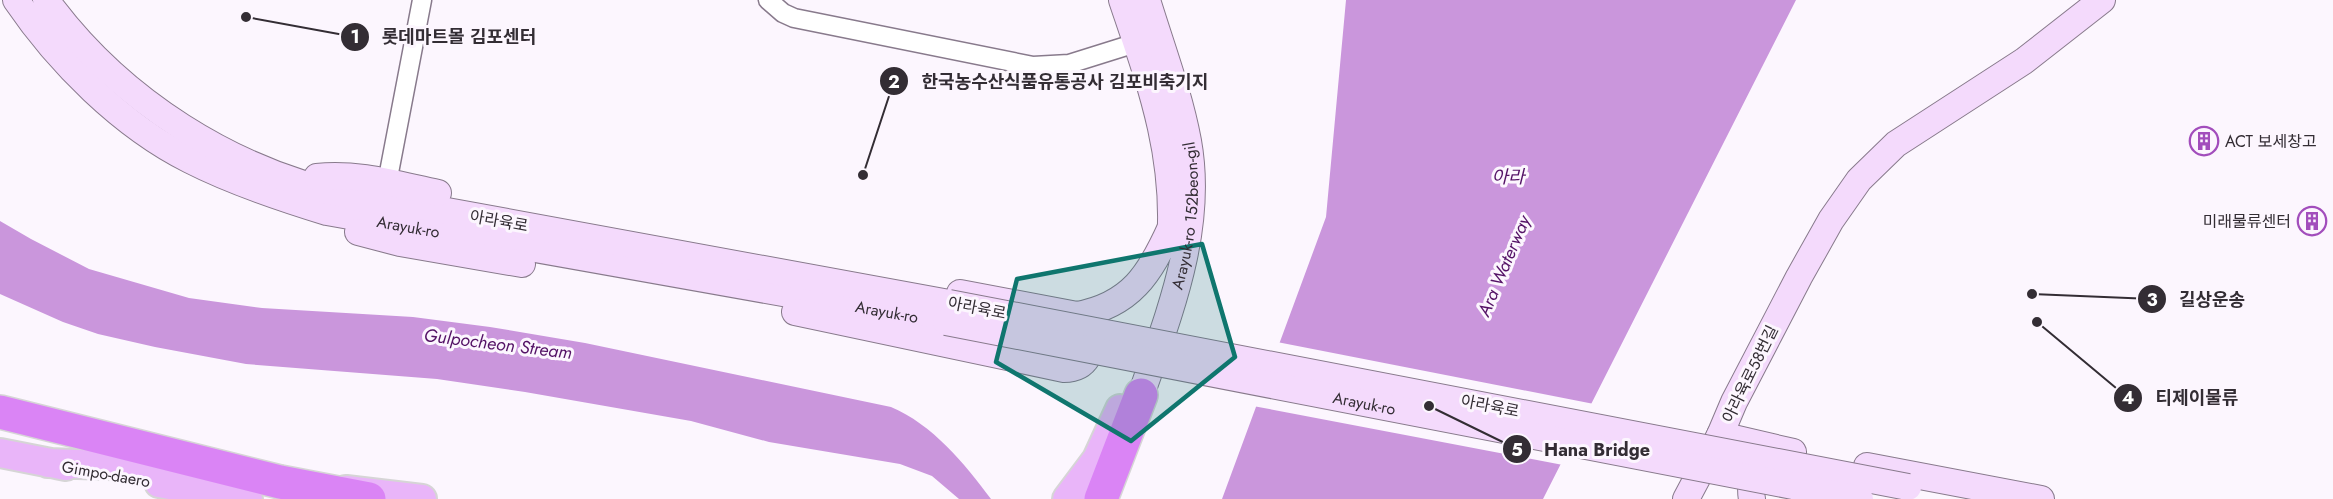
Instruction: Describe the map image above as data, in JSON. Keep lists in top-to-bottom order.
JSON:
{
  "streets": {
    "main road": ["Gimpo-daero"],
    "street": [
      "Arayuk-ro 152beon-gil",
      "아라육로",
      "Arayuk-ro",
      "아라육로58번길"
    ]
  },
  "crossings": [
    ["아라육로", "Arayuk-ro"]
  ],
  "water": ["아라", "Ara Waterway", "Gulpocheon Stream"],
  "places": {
    "other": [
      "롯데마트몰 김포센터",
      "한국농수산식품유통공사 김포비축기지",
      "길상운송",
      "티제이물류",
      "Hana Bridge"
    ],
    "building": ["ACT 보세창고", "미래물류센터"]
  }
}
